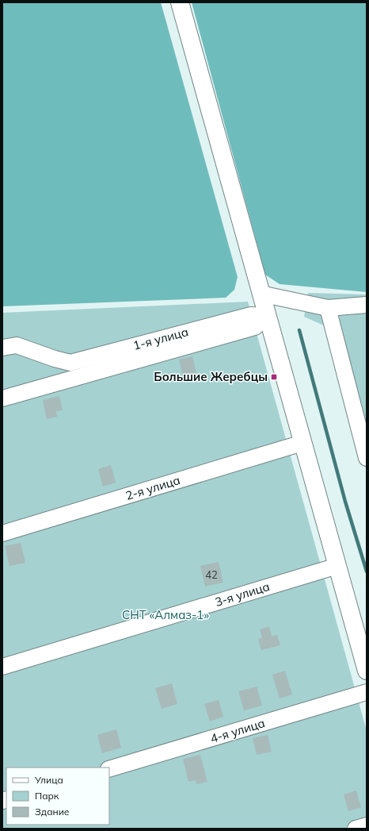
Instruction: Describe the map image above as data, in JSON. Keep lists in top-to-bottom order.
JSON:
{
  "streets": {
    "street": [
      "1-я улица",
      "2-я улица",
      "3-я улица",
      "4-я улица"
    ]
  },
  "parks": ["СНТ «Алмаз-1»"],
  "places": {
    "transit": ["Большие Жеребцы"]
  },
  "house_numbers": ["42"],
  "legend": ["Улица", "Парк", "Здание"]
}
